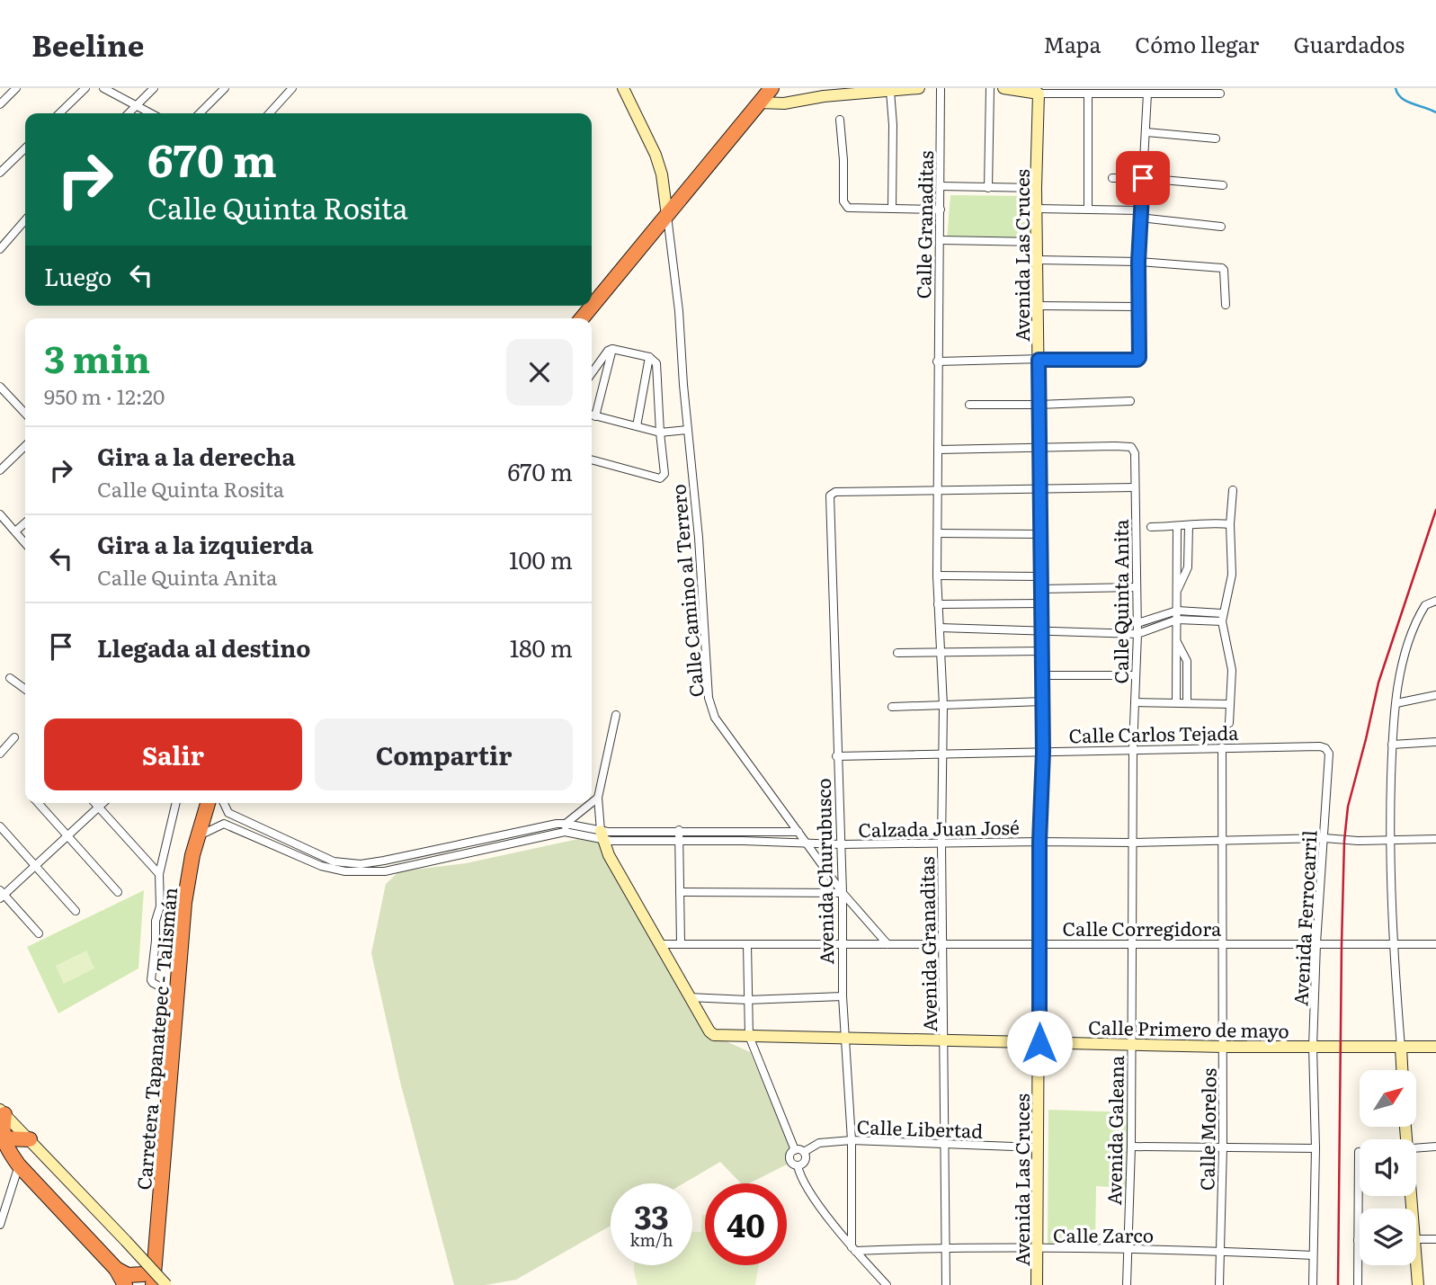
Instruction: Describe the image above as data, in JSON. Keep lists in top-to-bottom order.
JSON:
{
  "streets": {
    "highway": ["Carretera Tapanatepec - Talismán"],
    "street": [
      "Calle Granaditas",
      "Avenida Las Cruces",
      "Calle Camino al Terrero",
      "Calle Quinta Anita",
      "Calle Carlos Tejada",
      "Calzada Juan José",
      "Avenida Churubusco",
      "Avenida Ferrocarril",
      "Calle Corregidora",
      "Avenida Granaditas",
      "Calle Primero de mayo",
      "Calle Libertad",
      "Calle Morelos",
      "Avenida Galeana",
      "Calle Zarco"
    ]
  },
  "crossings": [
    ["Calle Granaditas", "Avenida Granaditas"],
    ["Avenida Las Cruces", "Calle Quinta Anita"],
    ["Avenida Las Cruces", "Calle Carlos Tejada"],
    ["Avenida Las Cruces", "Calzada Juan José"],
    ["Avenida Las Cruces", "Calle Corregidora"],
    ["Avenida Las Cruces", "Calle Primero de mayo"],
    ["Avenida Las Cruces", "Calle Libertad"],
    ["Avenida Las Cruces", "Calle Zarco"],
    ["Calle Camino al Terrero", "Calzada Juan José"],
    ["Calle Camino al Terrero", "Avenida Churubusco"],
    ["Calle Camino al Terrero", "Calle Corregidora"],
    ["Calle Quinta Anita", "Calle Carlos Tejada"],
    ["Calle Quinta Anita", "Avenida Galeana"],
    ["Calle Carlos Tejada", "Avenida Churubusco"],
    ["Calle Carlos Tejada", "Avenida Ferrocarril"],
    ["Calle Carlos Tejada", "Avenida Granaditas"],
    ["Calle Carlos Tejada", "Calle Morelos"],
    ["Calle Carlos Tejada", "Avenida Galeana"],
    ["Calzada Juan José", "Avenida Churubusco"],
    ["Calzada Juan José", "Avenida Ferrocarril"],
    ["Calzada Juan José", "Avenida Granaditas"],
    ["Calzada Juan José", "Calle Morelos"],
    ["Calzada Juan José", "Avenida Galeana"],
    ["Avenida Churubusco", "Calle Corregidora"],
    ["Avenida Churubusco", "Avenida Granaditas"],
    ["Avenida Churubusco", "Calle Primero de mayo"],
    ["Avenida Churubusco", "Calle Libertad"],
    ["Avenida Churubusco", "Calle Zarco"],
    ["Avenida Ferrocarril", "Calle Corregidora"],
    ["Avenida Ferrocarril", "Calle Primero de mayo"],
    ["Avenida Ferrocarril", "Calle Zarco"],
    ["Calle Corregidora", "Avenida Granaditas"],
    ["Calle Corregidora", "Calle Morelos"],
    ["Calle Corregidora", "Avenida Galeana"],
    ["Avenida Granaditas", "Calle Primero de mayo"],
    ["Avenida Granaditas", "Calle Libertad"],
    ["Avenida Granaditas", "Calle Zarco"],
    ["Calle Primero de mayo", "Calle Morelos"],
    ["Calle Primero de mayo", "Avenida Galeana"],
    ["Calle Morelos", "Calle Zarco"],
    ["Avenida Galeana", "Calle Zarco"]
  ],
  "north": "top right",
  "page": {
    "header": "Beeline",
    "nav": ["Mapa", "Cómo llegar", "Guardados"],
    "turn": ["670 m", "Calle Quinta Rosita"],
    "then": "Luego",
    "heading": ["3 min", "950 m · 12:20"],
    "list": [
      {
        "name": "Gira a la derecha",
        "note": "Calle Quinta Rosita",
        "value": "670 m"
      },
      {
        "name": "Gira a la izquierda",
        "note": "Calle Quinta Anita",
        "value": "100 m"
      },
      {
        "name": "Llegada al destino",
        "value": "180 m"
      }
    ],
    "buttons": ["Salir", "Compartir"],
    "speed": "33 km/h",
    "limit": "40"
  }
}
